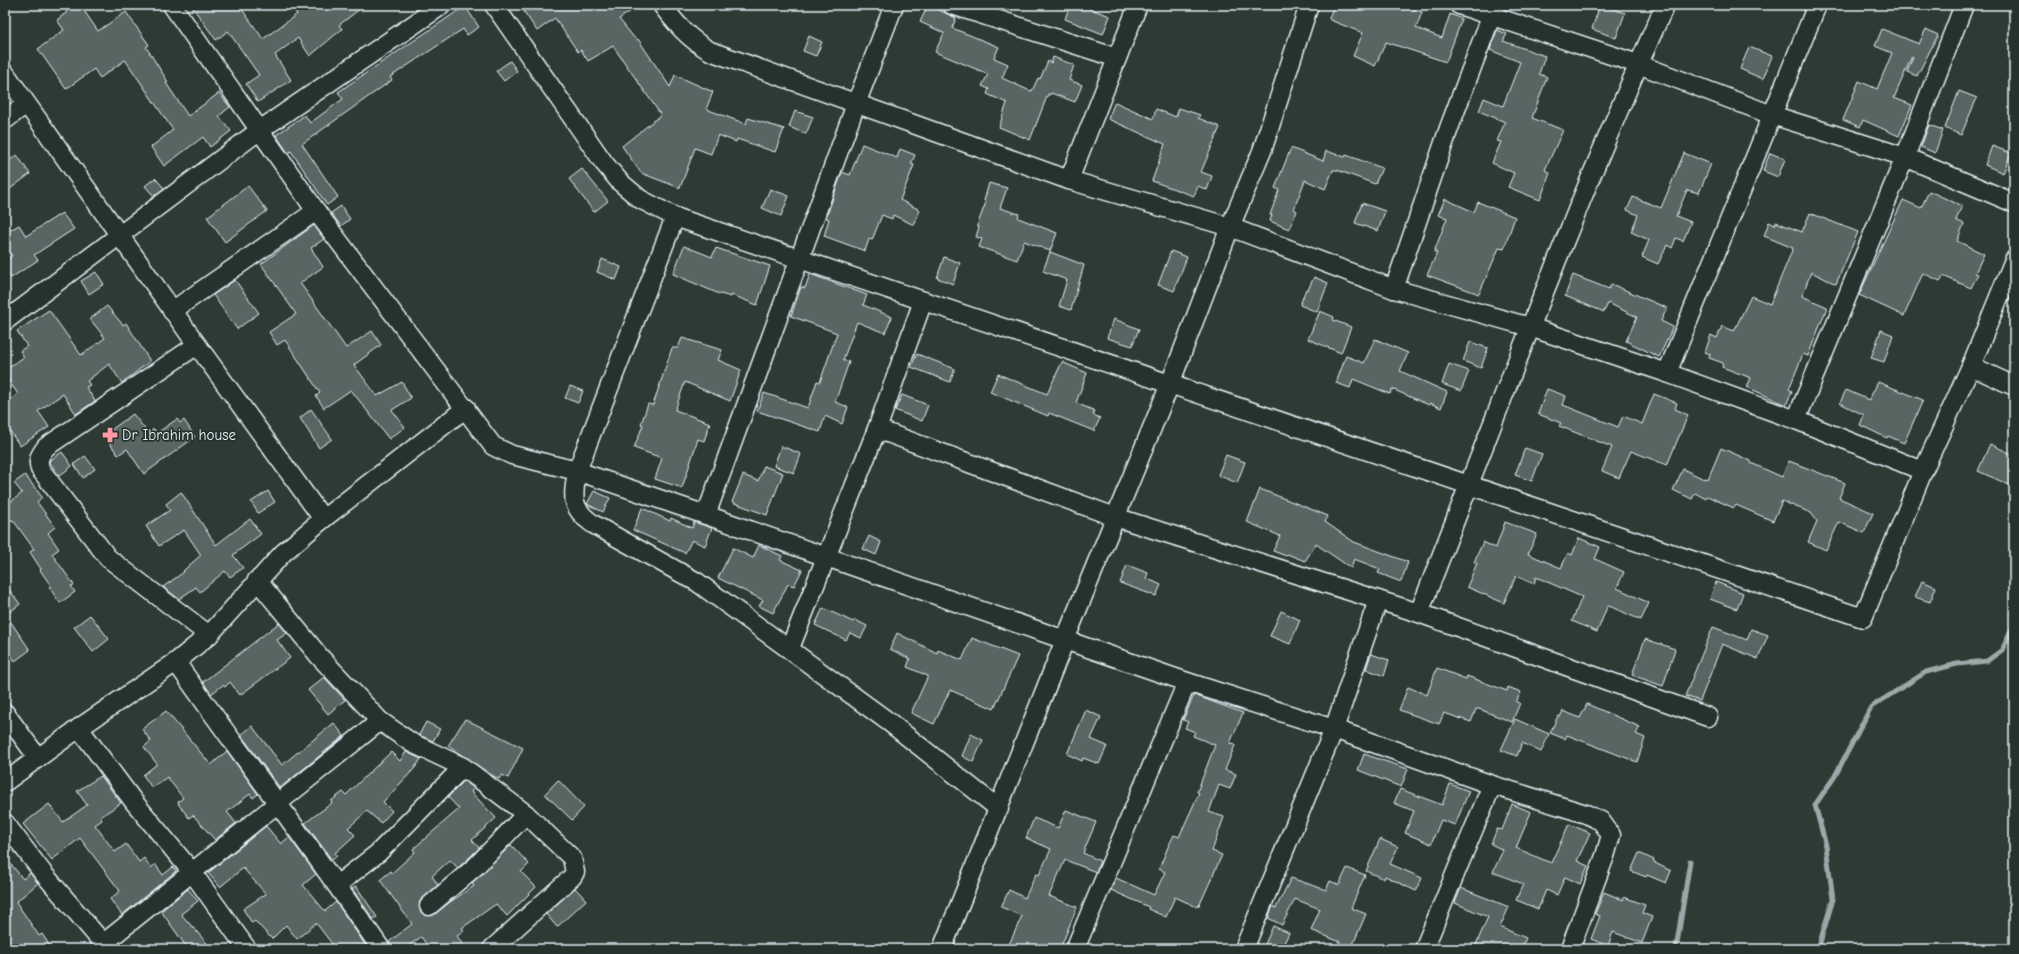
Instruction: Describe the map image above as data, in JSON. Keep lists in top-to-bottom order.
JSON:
{
  "places": {
    "pharmacy": ["Dr Ibrahim house"]
  }
}
